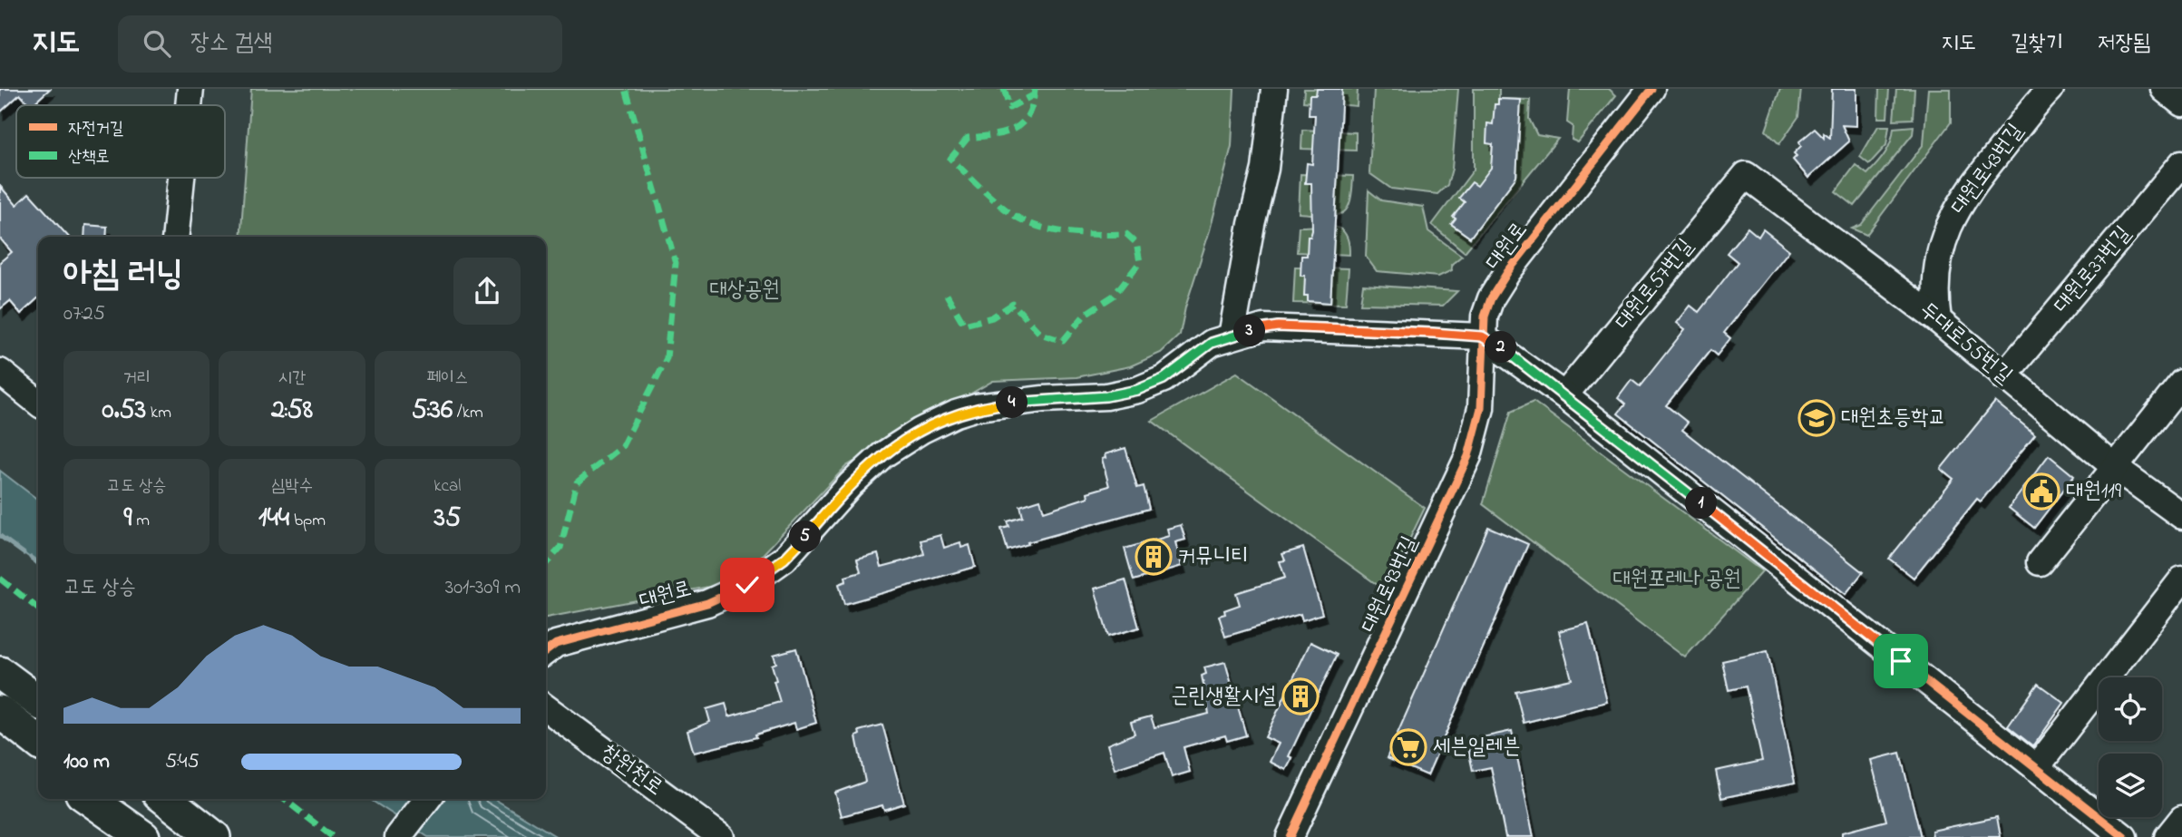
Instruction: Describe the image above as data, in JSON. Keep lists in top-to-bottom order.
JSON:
{
  "streets": {
    "street": [
      "대원로43번길",
      "대원로",
      "대원로37번길",
      "대원로57번길",
      "두대로55번길",
      "대원로93번길",
      "창원천로"
    ]
  },
  "crossings": [
    ["대원로43번길", "두대로55번길"],
    ["대원로", "대원로93번길"],
    ["대원로37번길", "두대로55번길"],
    ["대원로57번길", "두대로55번길"]
  ],
  "parks": ["대상공원", "대원포레나 공원"],
  "places": {
    "school or university": ["대원초등학교"],
    "public building": ["대원119"],
    "building": ["커뮤니티", "근린생활시설"],
    "supermarket": ["세븐일레븐"]
  },
  "legend": ["자전거길", "산책로"],
  "page": {
    "header": "지도",
    "search": "장소 검색",
    "nav": ["지도", "길찾기", "저장됨"],
    "heading": ["아침 러닝", "07:25"],
    "pins": [
      "3",
      "2",
      "4",
      "1",
      "5"
    ],
    "stats": [
      ["거리", "0.53 km"],
      ["시간", "2:58"],
      ["페이스", "5:36 /km"],
      ["고도 상승", "9 m"],
      ["심박수", "144 bpm"],
      ["kcal", "35"]
    ],
    "chart": ["고도 상승", "301–309 m"],
    "list": [
      {
        "name": "100 m",
        "note": "5:45"
      }
    ]
  }
}
